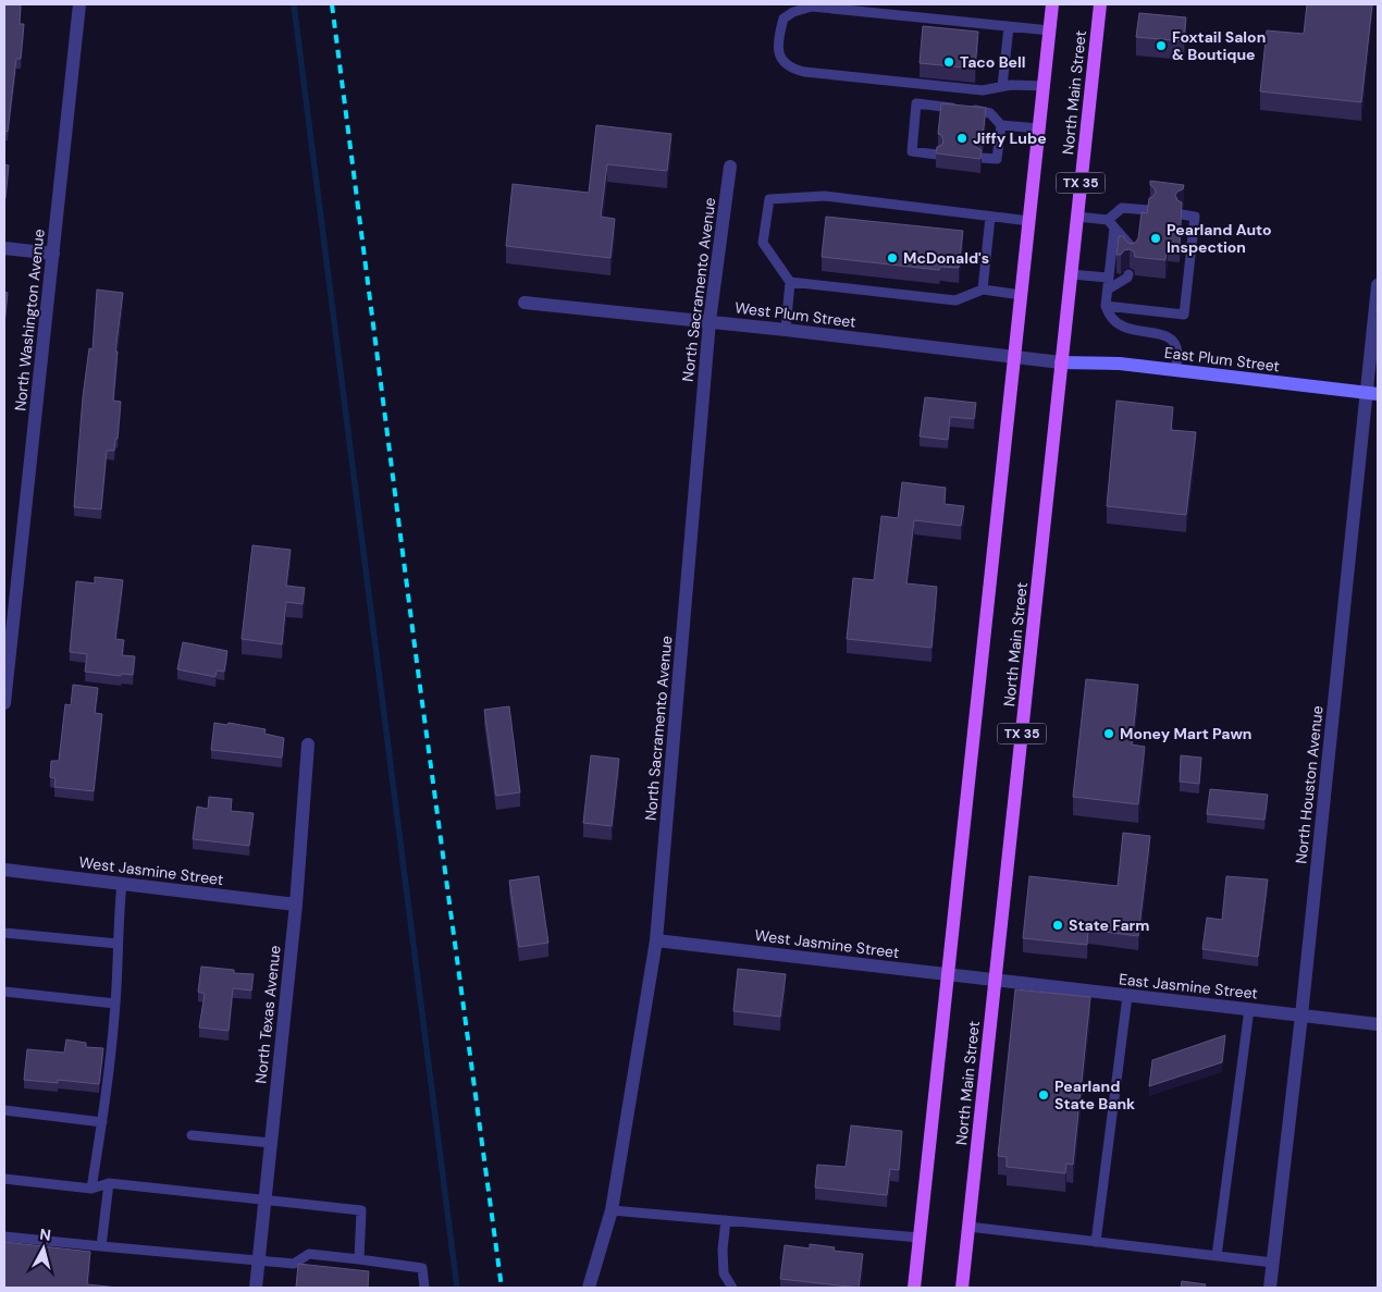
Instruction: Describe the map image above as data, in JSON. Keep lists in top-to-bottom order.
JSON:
{
  "streets": {
    "main road": ["North Main Street", "TX 35"],
    "street": [
      "North Sacramento Avenue",
      "West Plum Street",
      "North Washington Avenue",
      "East Plum Street",
      "North Houston Avenue",
      "West Jasmine Street",
      "East Jasmine Street",
      "North Texas Avenue"
    ]
  },
  "crossings": [
    ["North Main Street", "West Plum Street"],
    ["North Main Street", "East Plum Street"],
    ["North Main Street", "West Jasmine Street"],
    ["North Main Street", "East Jasmine Street"],
    ["North Sacramento Avenue", "West Plum Street"],
    ["North Sacramento Avenue", "West Jasmine Street"],
    ["West Plum Street", "East Plum Street"],
    ["East Plum Street", "North Houston Avenue"],
    ["North Houston Avenue", "East Jasmine Street"],
    ["West Jasmine Street", "East Jasmine Street"],
    ["West Jasmine Street", "North Texas Avenue"]
  ],
  "places": [
    "Foxtail Salon & Boutique",
    "Taco Bell",
    "Jiffy Lube",
    "Pearland Auto Inspection",
    "McDonald's",
    "Money Mart Pawn",
    "State Farm",
    "Pearland State Bank"
  ],
  "north": "top"
}
